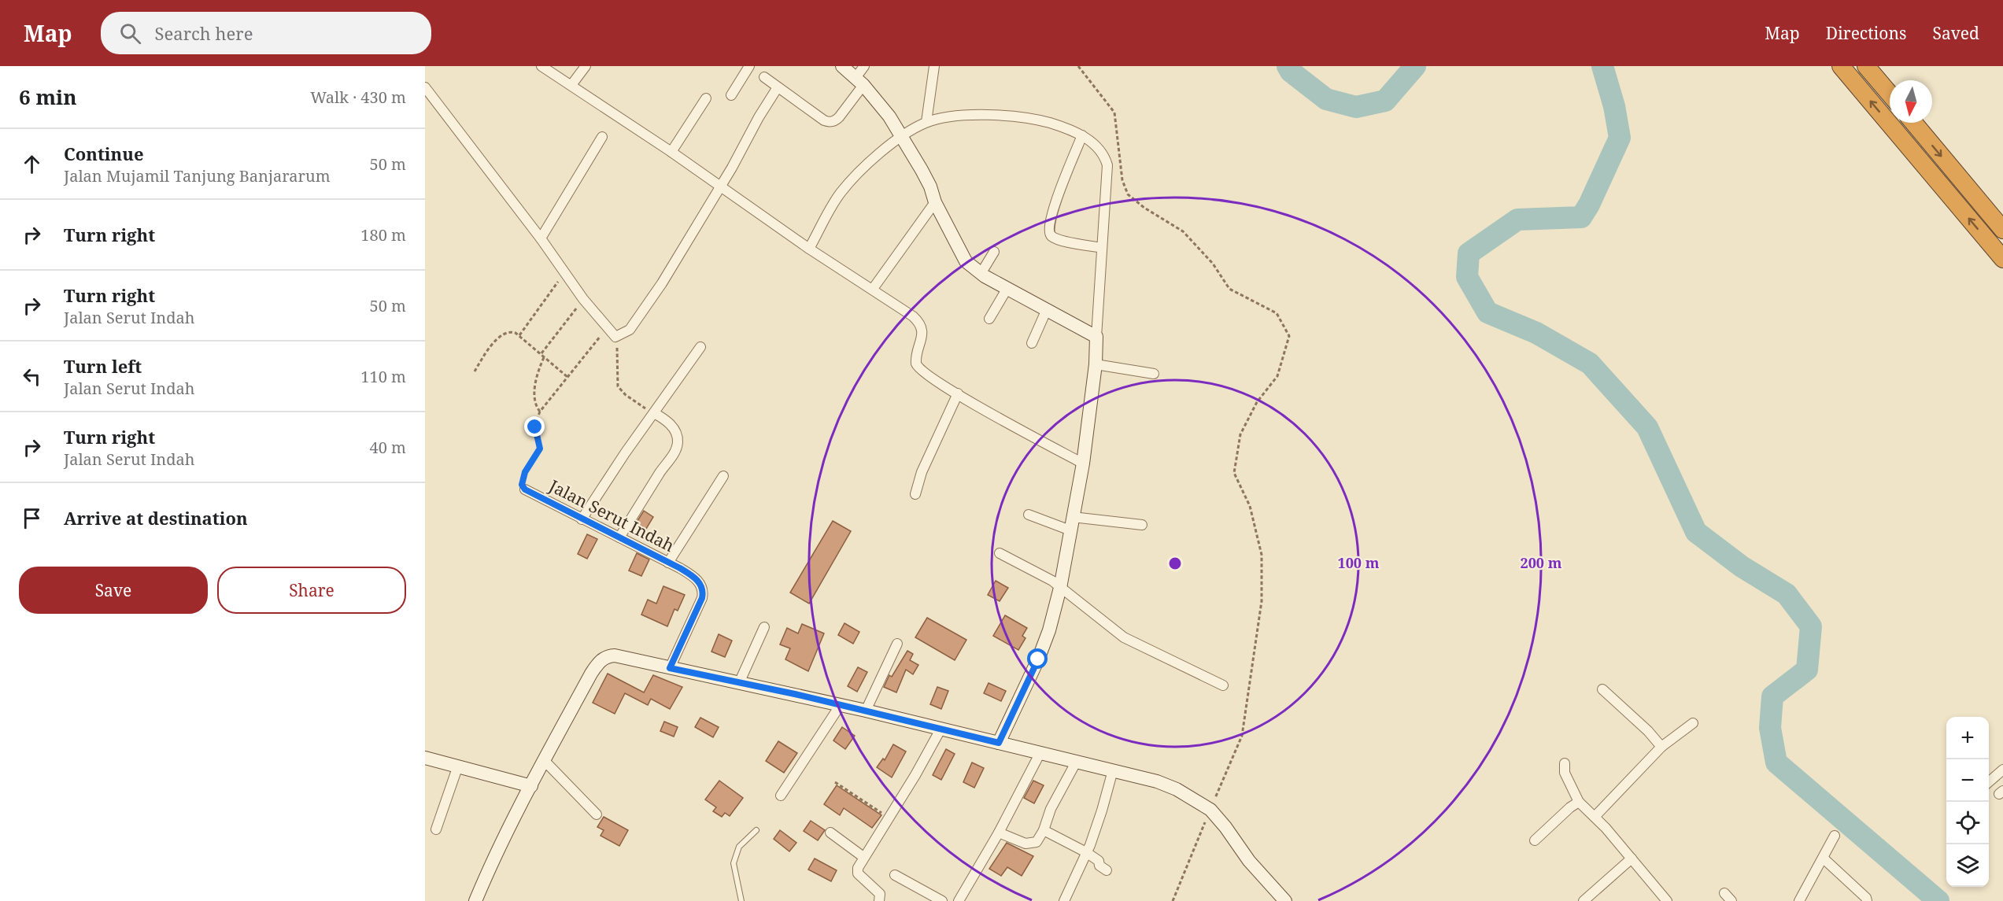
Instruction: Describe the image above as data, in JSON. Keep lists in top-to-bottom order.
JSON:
{
  "streets": {
    "street": ["Jalan Serut Indah"]
  },
  "north": "bottom",
  "page": {
    "header": "Map",
    "search": "Search here",
    "nav": ["Map", "Directions", "Saved"],
    "heading": ["6 min", "Walk · 430 m"],
    "list": [
      ["Continue", "Jalan Mujamil Tanjung Banjararum", "50 m"],
      ["Turn right", "180 m"],
      ["Turn right", "Jalan Serut Indah", "50 m"],
      ["Turn left", "Jalan Serut Indah", "110 m"],
      ["Turn right", "Jalan Serut Indah", "40 m"],
      "Arrive at destination"
    ],
    "buttons": ["Save", "Share"],
    "map_buttons": ["+", "−"]
  },
  "rings": ["100 m", "200 m"]
}
